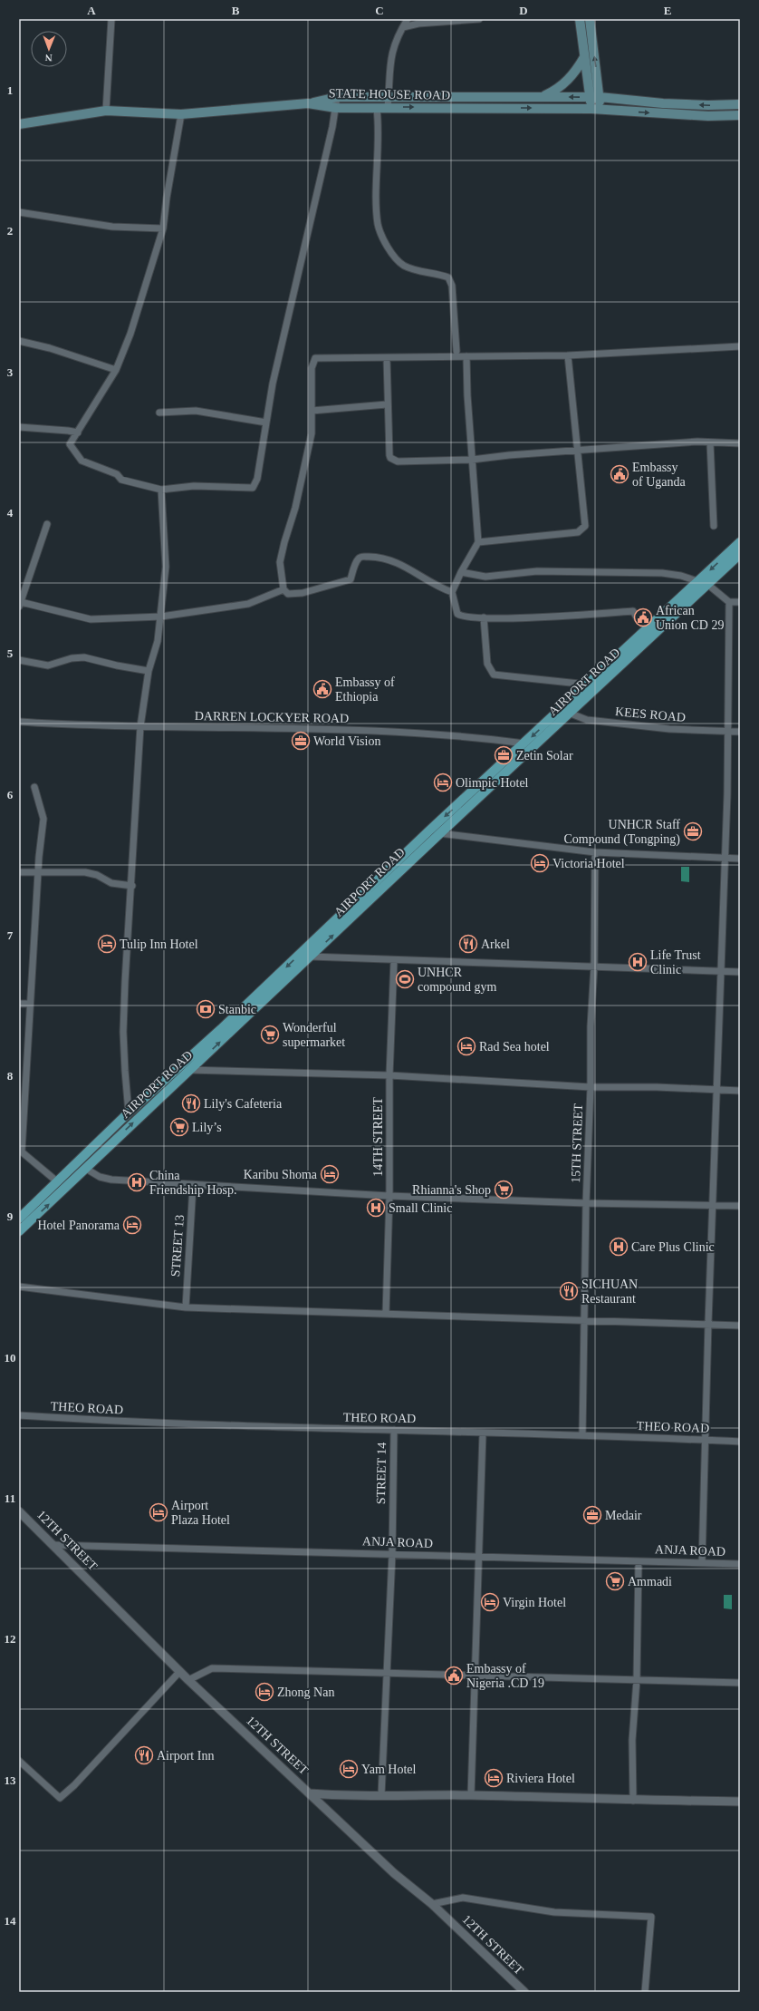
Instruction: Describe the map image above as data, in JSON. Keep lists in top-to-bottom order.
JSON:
{
  "streets": {
    "main road": ["STATE HOUSE ROAD", "AIRPORT ROAD"],
    "street": [
      "KEES ROAD",
      "DARREN LOCKYER ROAD",
      "14TH STREET",
      "15TH STREET",
      "STREET 13",
      "THEO ROAD",
      "STREET 14",
      "12TH STREET",
      "ANJA ROAD"
    ]
  },
  "crossings": [
    ["AIRPORT ROAD", "KEES ROAD"],
    ["AIRPORT ROAD", "DARREN LOCKYER ROAD"],
    ["15TH STREET", "THEO ROAD"],
    ["THEO ROAD", "STREET 14"],
    ["STREET 14", "ANJA ROAD"],
    ["12TH STREET", "ANJA ROAD"]
  ],
  "places": {
    "public building": [
      "Embassy of Uganda",
      "African Union CD 29",
      "Embassy of Ethiopia",
      "Embassy of Nigeria .CD 19"
    ],
    "office": [
      "World Vision",
      "Zetin Solar",
      "UNHCR Staff Compound (Tongping)",
      "Medair"
    ],
    "hotel": [
      "Olimpic Hotel",
      "Victoria Hotel",
      "Tulip Inn Hotel",
      "Rad Sea hotel",
      "Karibu Shoma",
      "Hotel Panorama",
      "Airport Plaza Hotel",
      "Virgin Hotel",
      "Zhong Nan",
      "Yam Hotel",
      "Riviera Hotel"
    ],
    "restaurant": [
      "Arkel",
      "Lily's Cafeteria",
      "SICHUAN Restaurant",
      "Airport Inn"
    ],
    "hospital": [
      "Life Trust Clinic",
      "China Friendship Hosp.",
      "Small Clinic",
      "Care Plus Clinic"
    ],
    "sports": ["UNHCR compound gym"],
    "bank": ["Stanbic"],
    "supermarket": [
      "Wonderful supermarket",
      "Lily’s",
      "Rhianna's Shop",
      "Ammadi"
    ]
  },
  "north": "bottom",
  "grid": {
    "columns": [
      "A",
      "B",
      "C",
      "D",
      "E"
    ],
    "rows": [
      "1",
      "2",
      "3",
      "4",
      "5",
      "6",
      "7",
      "8",
      "9",
      "10",
      "11",
      "12",
      "13",
      "14"
    ]
  }
}
